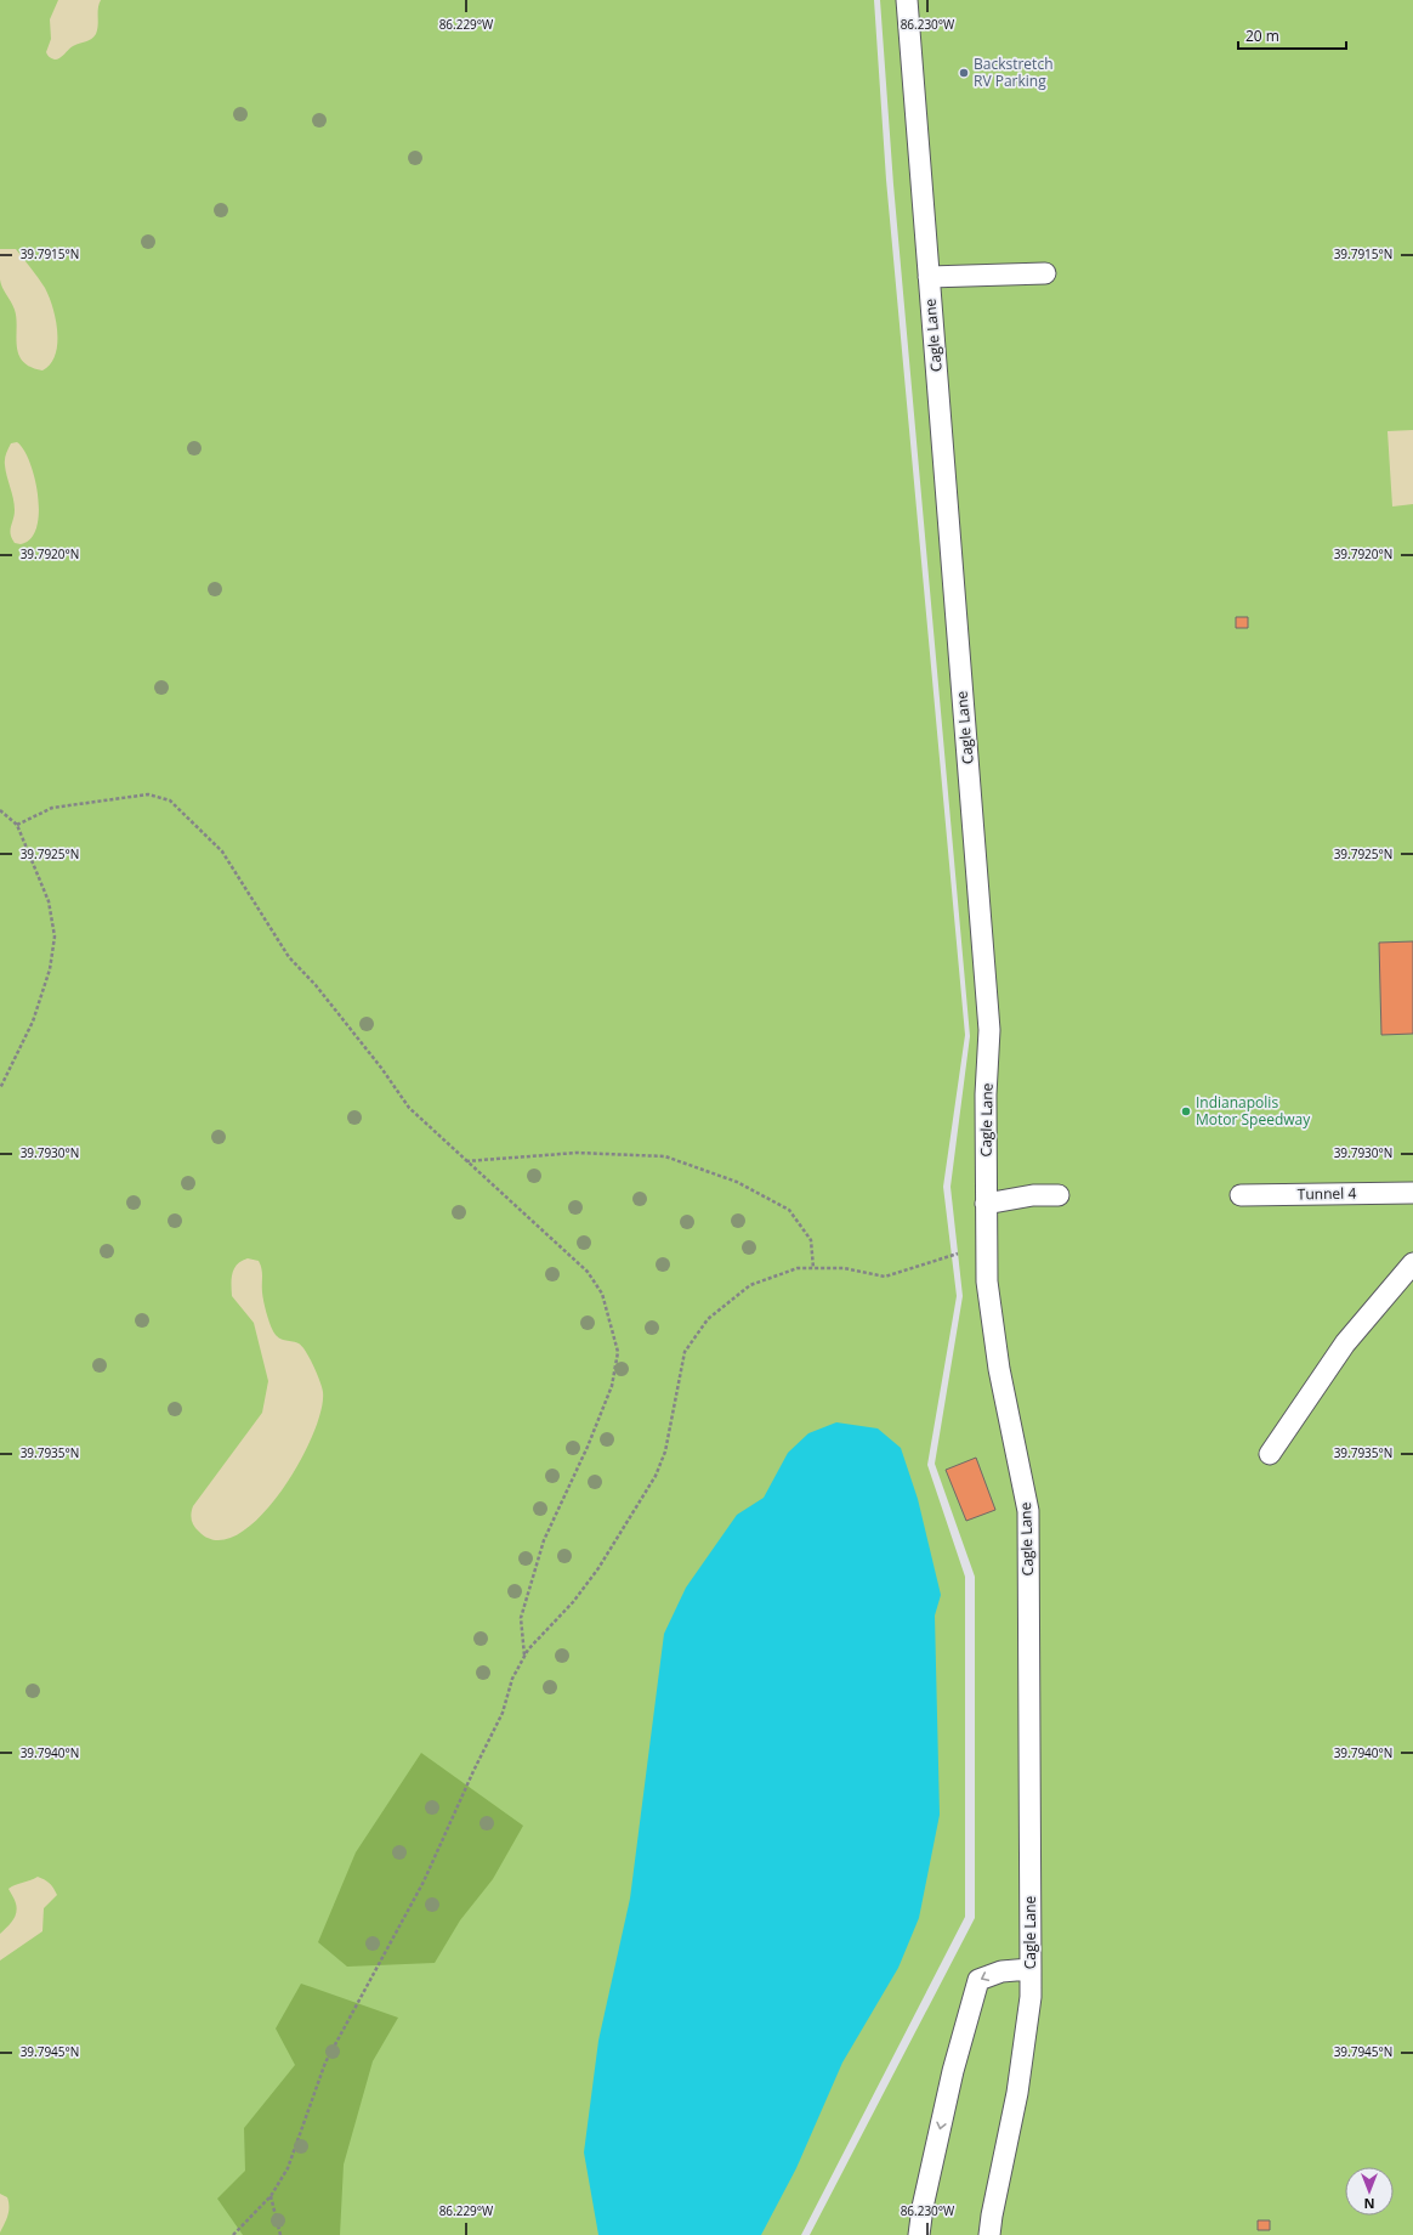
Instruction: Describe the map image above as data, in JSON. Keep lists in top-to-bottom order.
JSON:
{
  "streets": {
    "lane": ["Cagle Lane", "Tunnel 4"]
  },
  "places": ["Backstretch RV Parking", "Indianapolis Motor Speedway"],
  "scale_bar": "20 m",
  "north": "bottom",
  "coordinates": [
    "86.229°W",
    "86.230°W",
    "39.7915°N",
    "39.7920°N",
    "39.7925°N",
    "39.7930°N",
    "39.7935°N",
    "39.7940°N",
    "39.7945°N"
  ]
}
